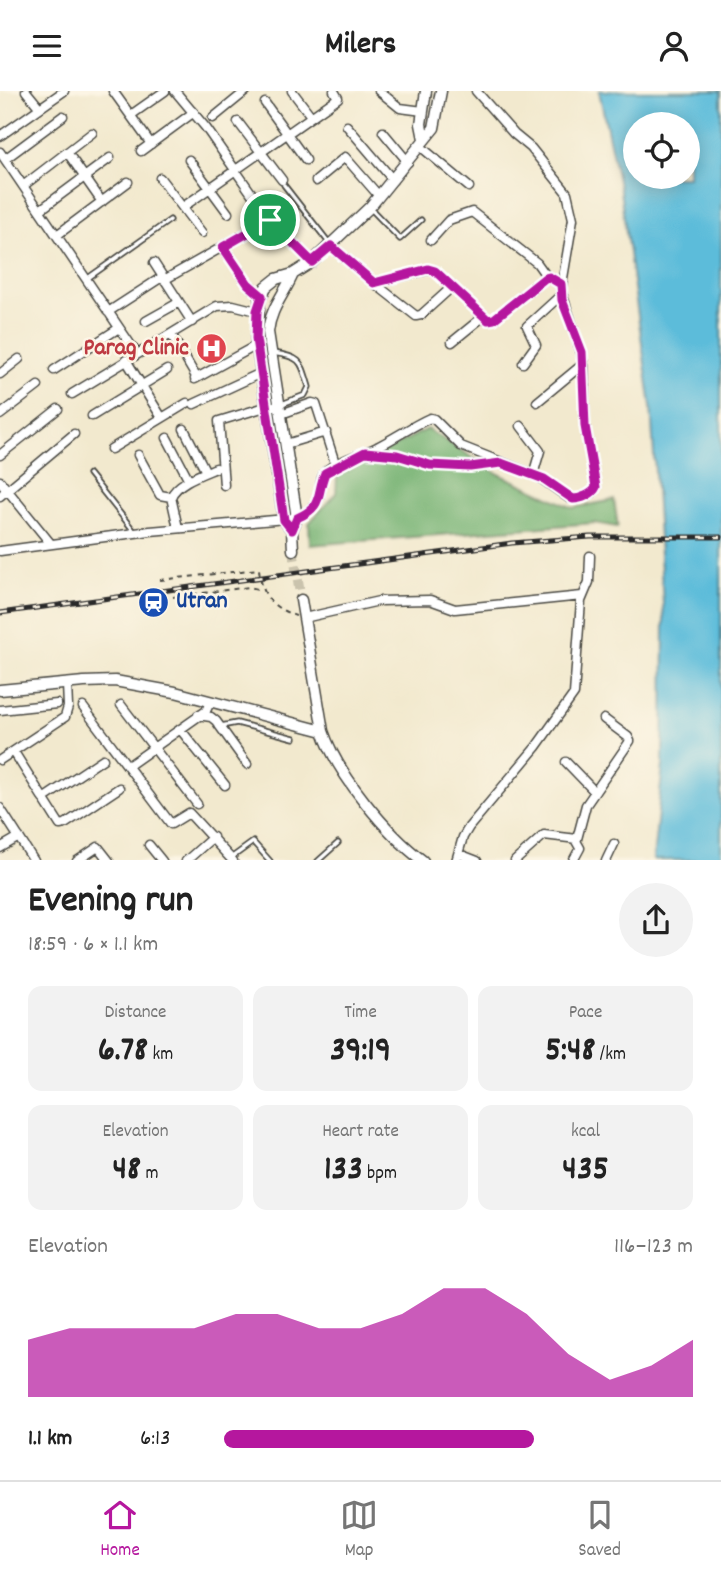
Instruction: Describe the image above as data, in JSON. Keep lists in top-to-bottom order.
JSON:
{
  "places": {
    "hospital": ["Parag Clinic"],
    "station": ["Utran"]
  },
  "page": {
    "header": "Milers",
    "heading": ["Evening run", "18:59 · 6 × 1.1 km"],
    "stats": [
      ["Distance", "6.78 km"],
      ["Time", "39:19"],
      ["Pace", "5:48 /km"],
      ["Elevation", "48 m"],
      ["Heart rate", "133 bpm"],
      ["kcal", "435"]
    ],
    "chart": ["Elevation", "116–123 m"],
    "list": [
      {
        "name": "1.1 km",
        "note": "6:13"
      }
    ],
    "tabs": ["Home", "Map", "Saved"]
  }
}
